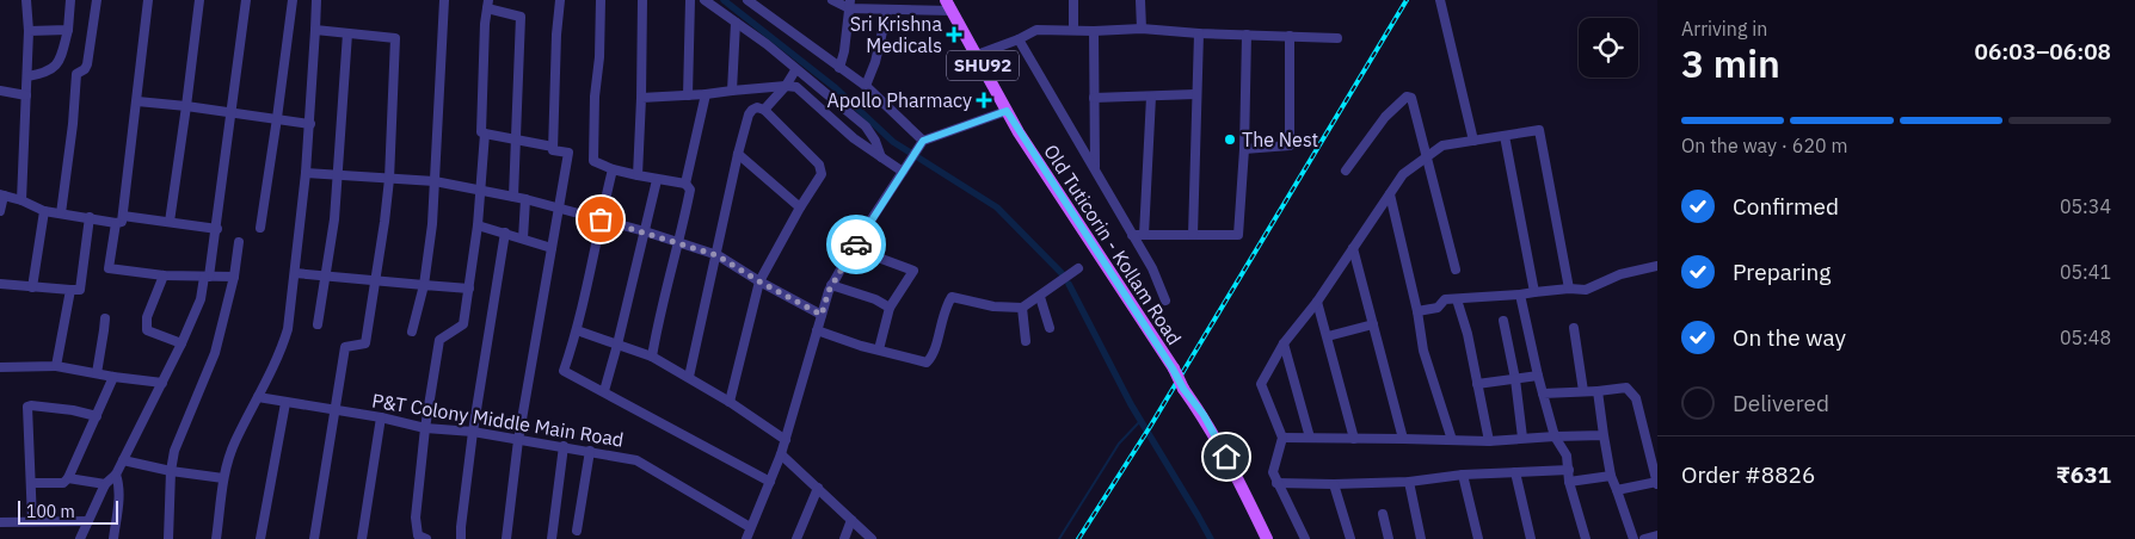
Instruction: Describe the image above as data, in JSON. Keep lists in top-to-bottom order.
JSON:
{
  "streets": {
    "main road": ["SHU92", "Old Tuticorin - Kollam Road"],
    "street": ["P&T Colony Middle Main Road"]
  },
  "places": {
    "health": ["Sri Krishna Medicals", "Apollo Pharmacy"],
    "other": ["The Nest"]
  },
  "scale_bar": "100 m",
  "page": {
    "heading": ["3 min", "Arriving in", "06:03–06:08"],
    "panel": ["Order #8826", "₹631"],
    "bar": "On the way · 620 m",
    "list": [
      ["Confirmed", "05:34"],
      ["Preparing", "05:41"],
      ["On the way", "05:48"],
      "Delivered"
    ],
    "scale": "100 m"
  }
}
